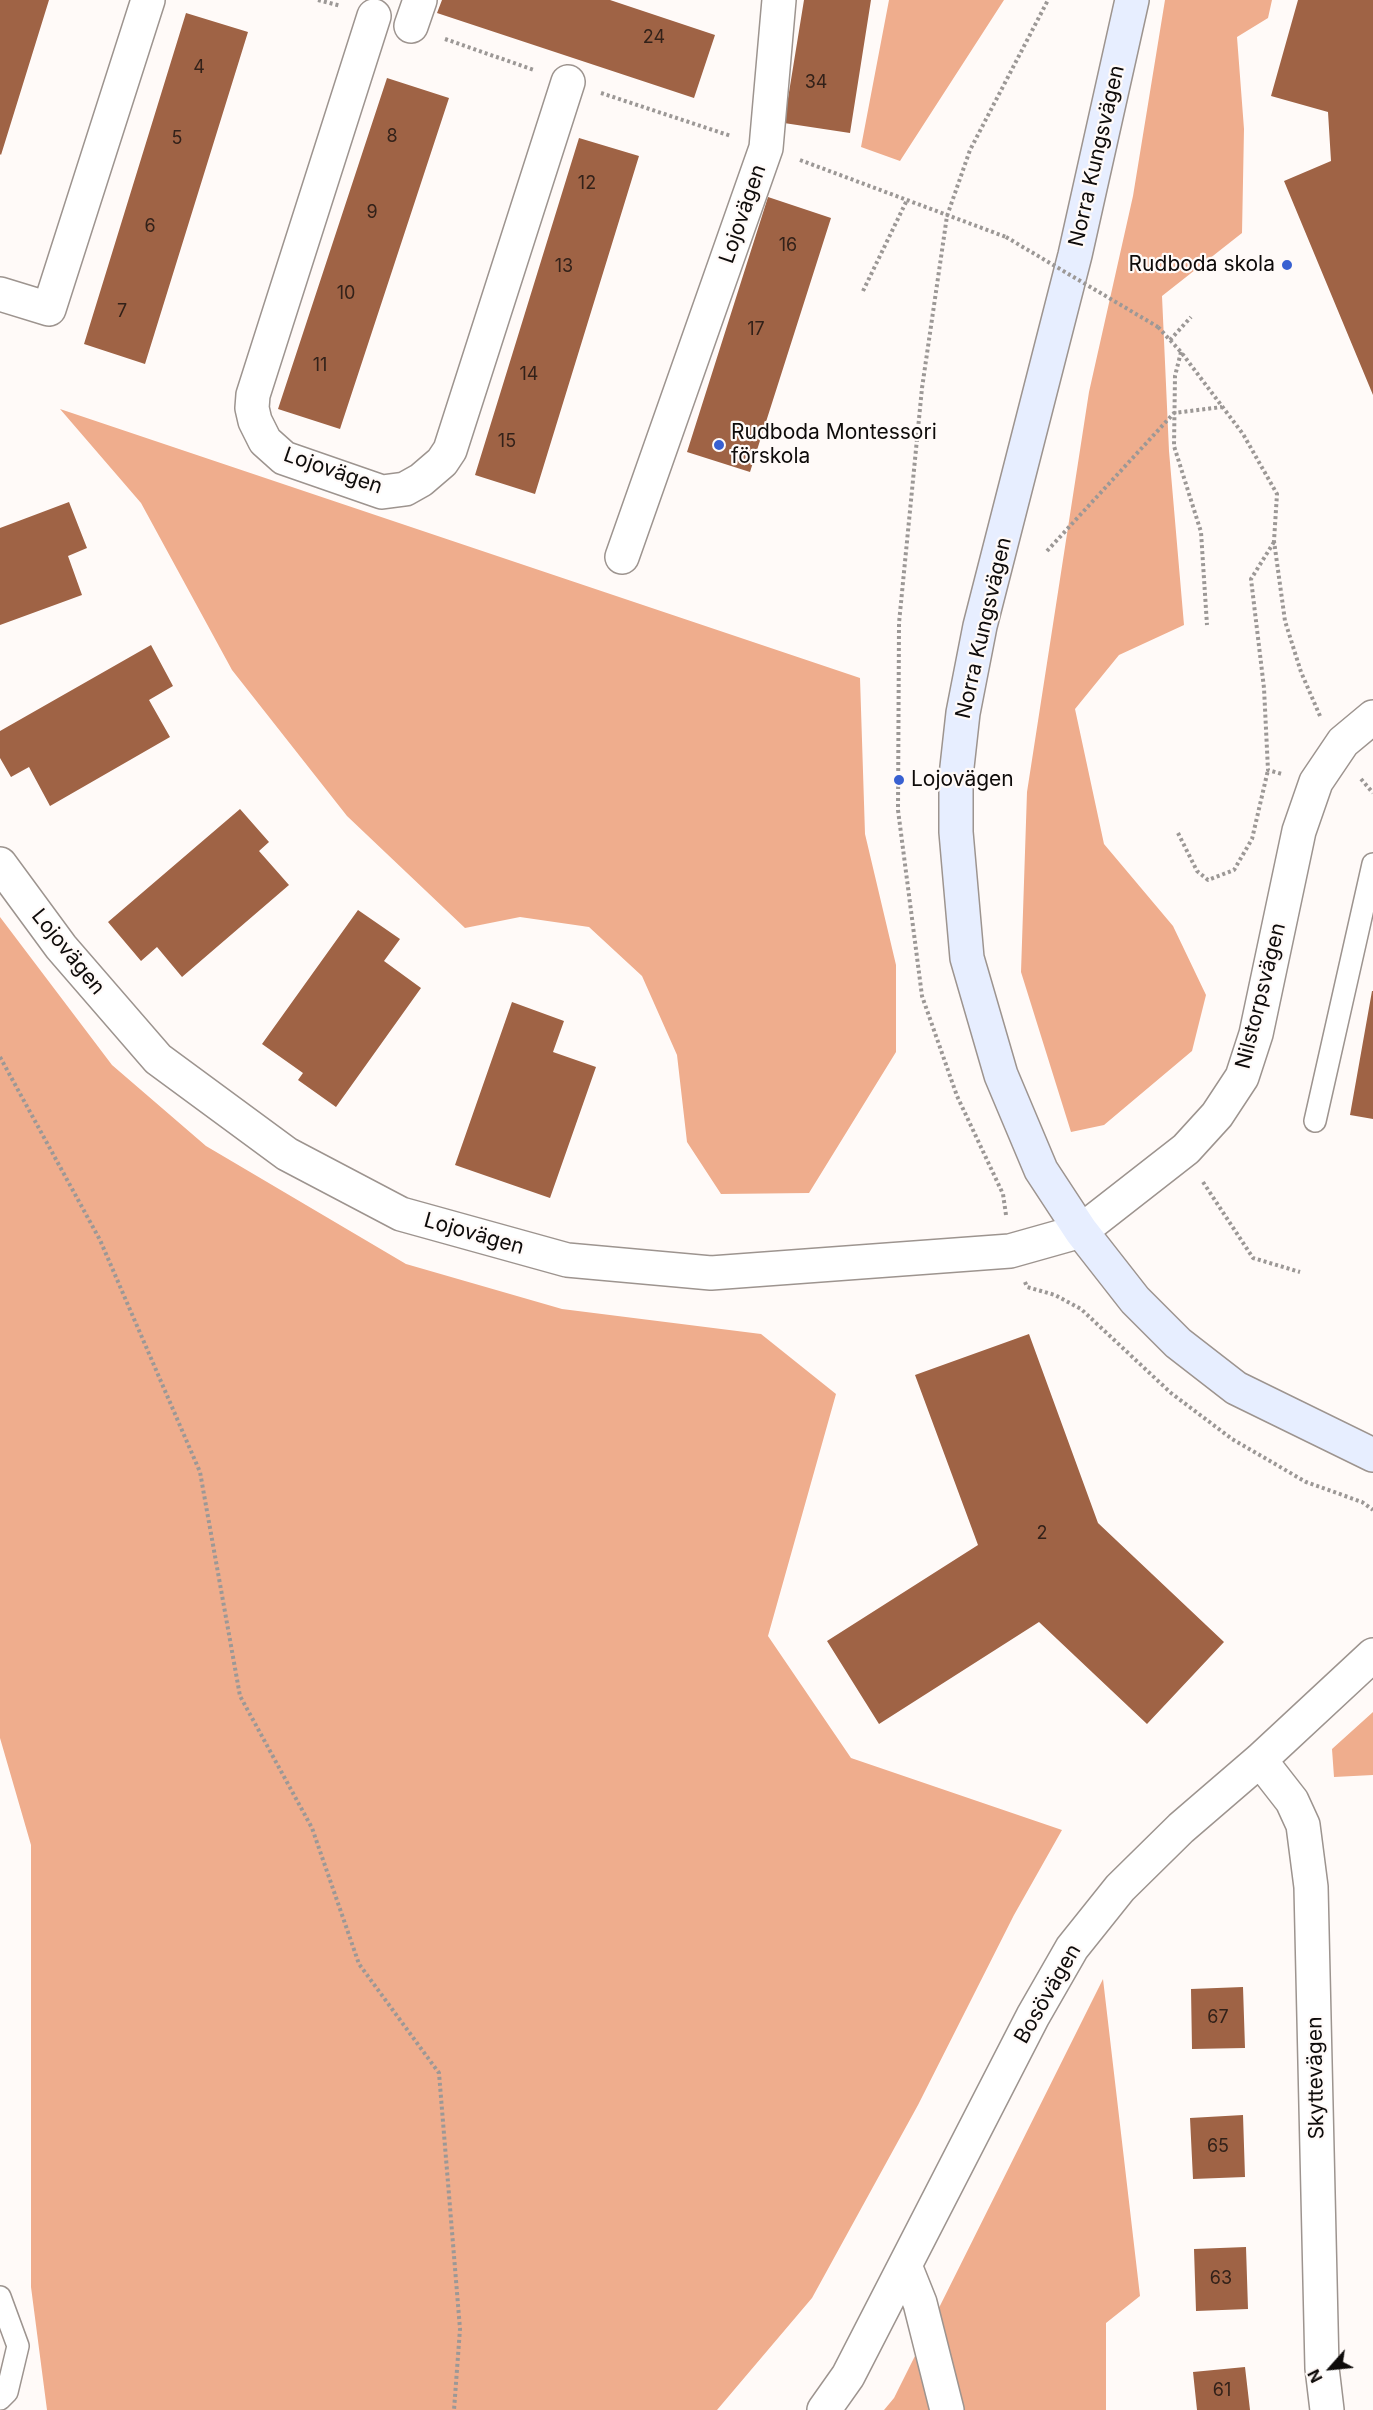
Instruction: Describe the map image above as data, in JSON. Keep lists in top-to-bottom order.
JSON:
{
  "streets": {
    "main road": ["Norra Kungsvägen"],
    "street": [
      "Lojovägen",
      "Nilstorpsvägen",
      "Bosövägen",
      "Skyttevägen"
    ]
  },
  "crossings": [
    ["Norra Kungsvägen", "Lojovägen"],
    ["Norra Kungsvägen", "Nilstorpsvägen"],
    ["Lojovägen", "Nilstorpsvägen"],
    ["Bosövägen", "Skyttevägen"]
  ],
  "places": ["Rudboda skola", "Rudboda Montessori förskola", "Lojovägen"],
  "house_numbers": [
    "24",
    "4",
    "34",
    "8",
    "5",
    "12",
    "9",
    "6",
    "16",
    "13",
    "10",
    "7",
    "17",
    "11",
    "14",
    "15",
    "2",
    "67",
    "65",
    "63",
    "61"
  ],
  "north": "bottom left"
}
